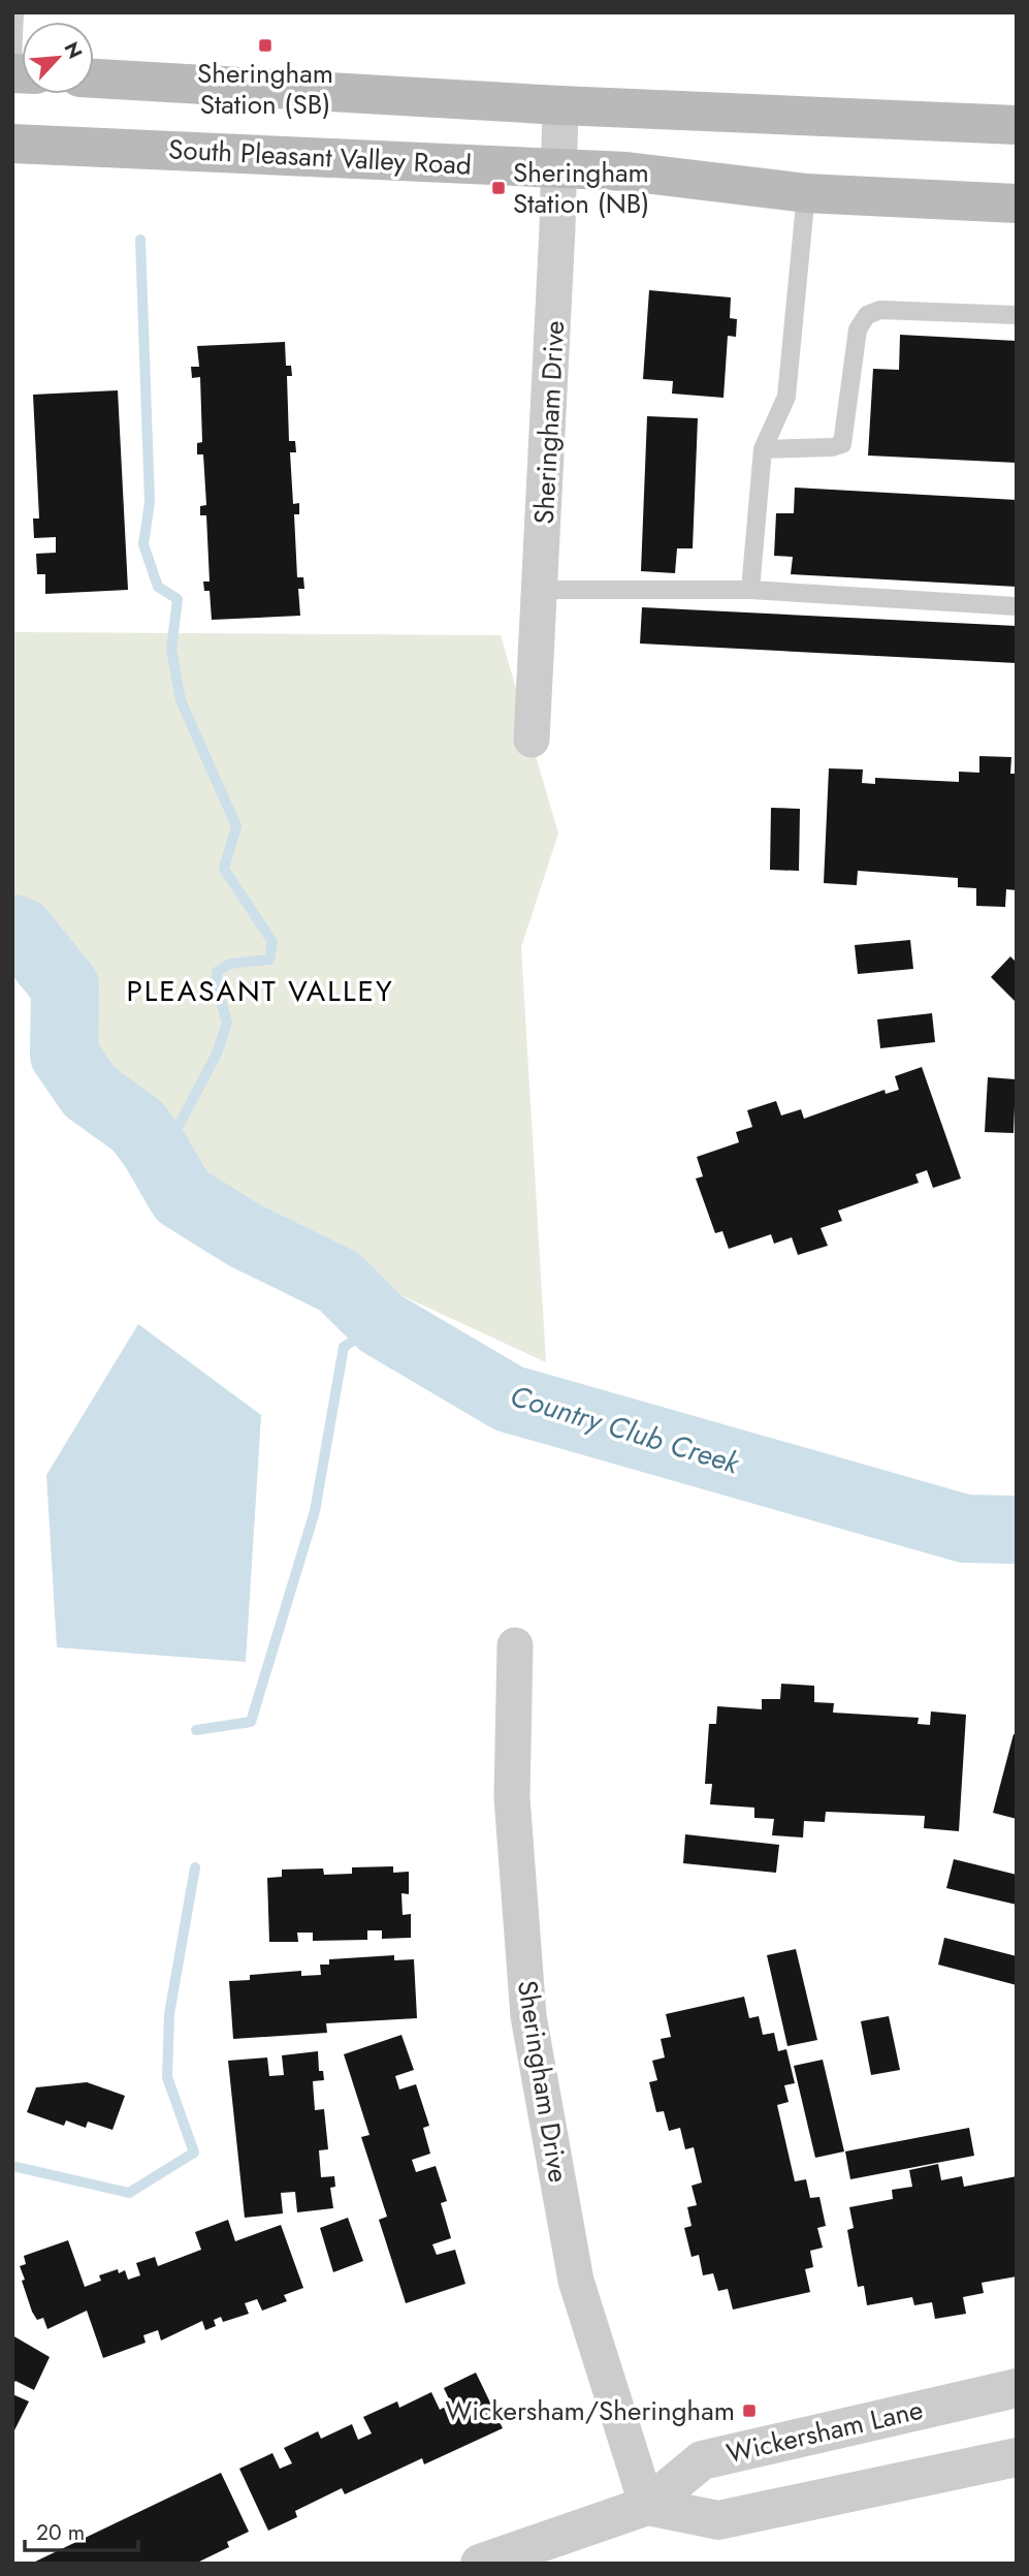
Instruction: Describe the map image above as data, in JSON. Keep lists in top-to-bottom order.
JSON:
{
  "streets": {
    "main road": ["South Pleasant Valley Road"],
    "street": ["Sheringham Drive", "Wickersham Lane"]
  },
  "crossings": [
    ["South Pleasant Valley Road", "Sheringham Drive"],
    ["Sheringham Drive", "Wickersham Lane"]
  ],
  "districts": ["PLEASANT VALLEY"],
  "water": ["Country Club Creek"],
  "places": {
    "transit": ["Sheringham Station (SB)", "Sheringham Station (NB)", "Wickersham/Sheringham"]
  },
  "scale_bar": "20 m",
  "north": "top right"
}
